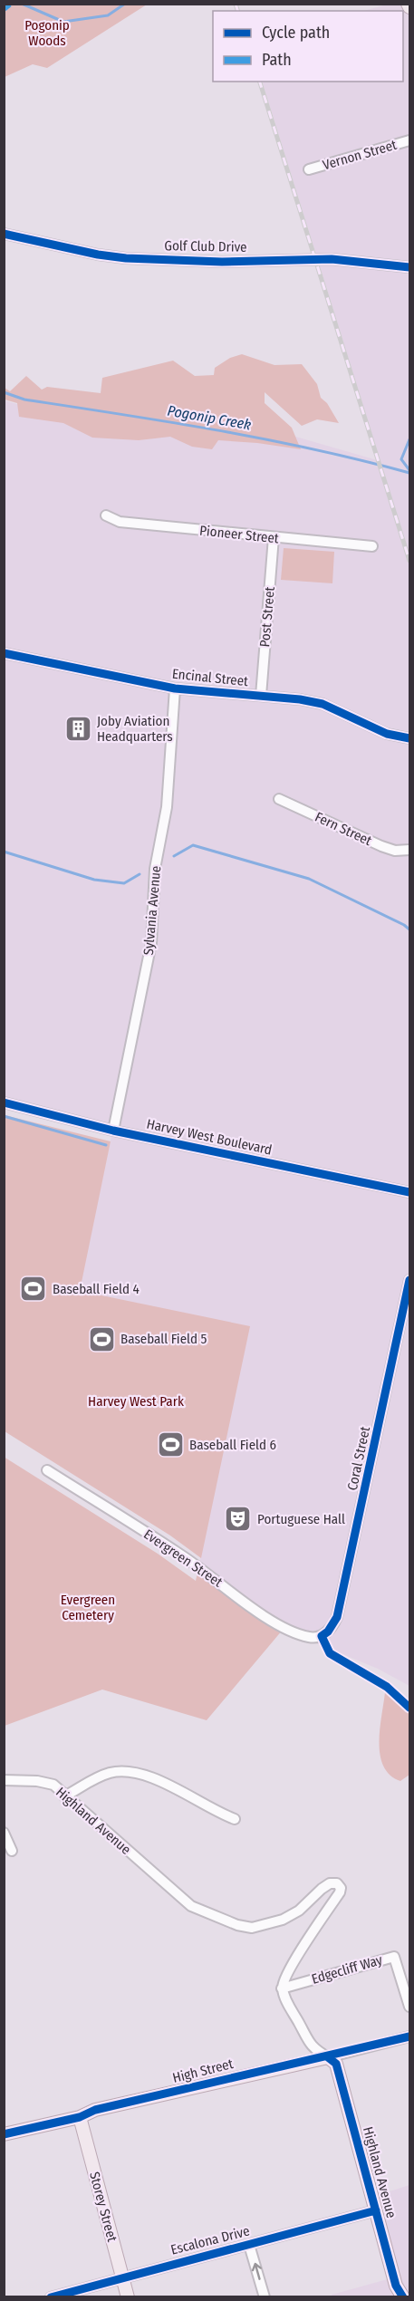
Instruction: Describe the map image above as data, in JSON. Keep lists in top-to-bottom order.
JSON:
{
  "streets": {
    "main road": ["Highland Avenue", "High Street", "Storey Street"],
    "street": [
      "Vernon Street",
      "Golf Club Drive",
      "Pioneer Street",
      "Post Street",
      "Encinal Street",
      "Fern Street",
      "Sylvania Avenue",
      "Harvey West Boulevard",
      "Coral Street",
      "Evergreen Street",
      "Edgecliff Way",
      "Escalona Drive"
    ]
  },
  "crossings": [
    ["Pioneer Street", "Post Street"],
    ["Post Street", "Encinal Street"],
    ["Encinal Street", "Sylvania Avenue"],
    ["Sylvania Avenue", "Harvey West Boulevard"],
    ["Coral Street", "Evergreen Street"],
    ["Highland Avenue", "Edgecliff Way"],
    ["Highland Avenue", "High Street"],
    ["Highland Avenue", "Escalona Drive"],
    ["High Street", "Storey Street"],
    ["Storey Street", "Escalona Drive"]
  ],
  "water": ["Pogonip Creek"],
  "parks": ["Pogonip Woods", "Harvey West Park", "Evergreen Cemetery"],
  "places": {
    "building": ["Joby Aviation Headquarters"],
    "sports": ["Baseball Field 4", "Baseball Field 5", "Baseball Field 6"],
    "theatre": ["Portuguese Hall"]
  },
  "legend": ["Cycle path", "Path"]
}
